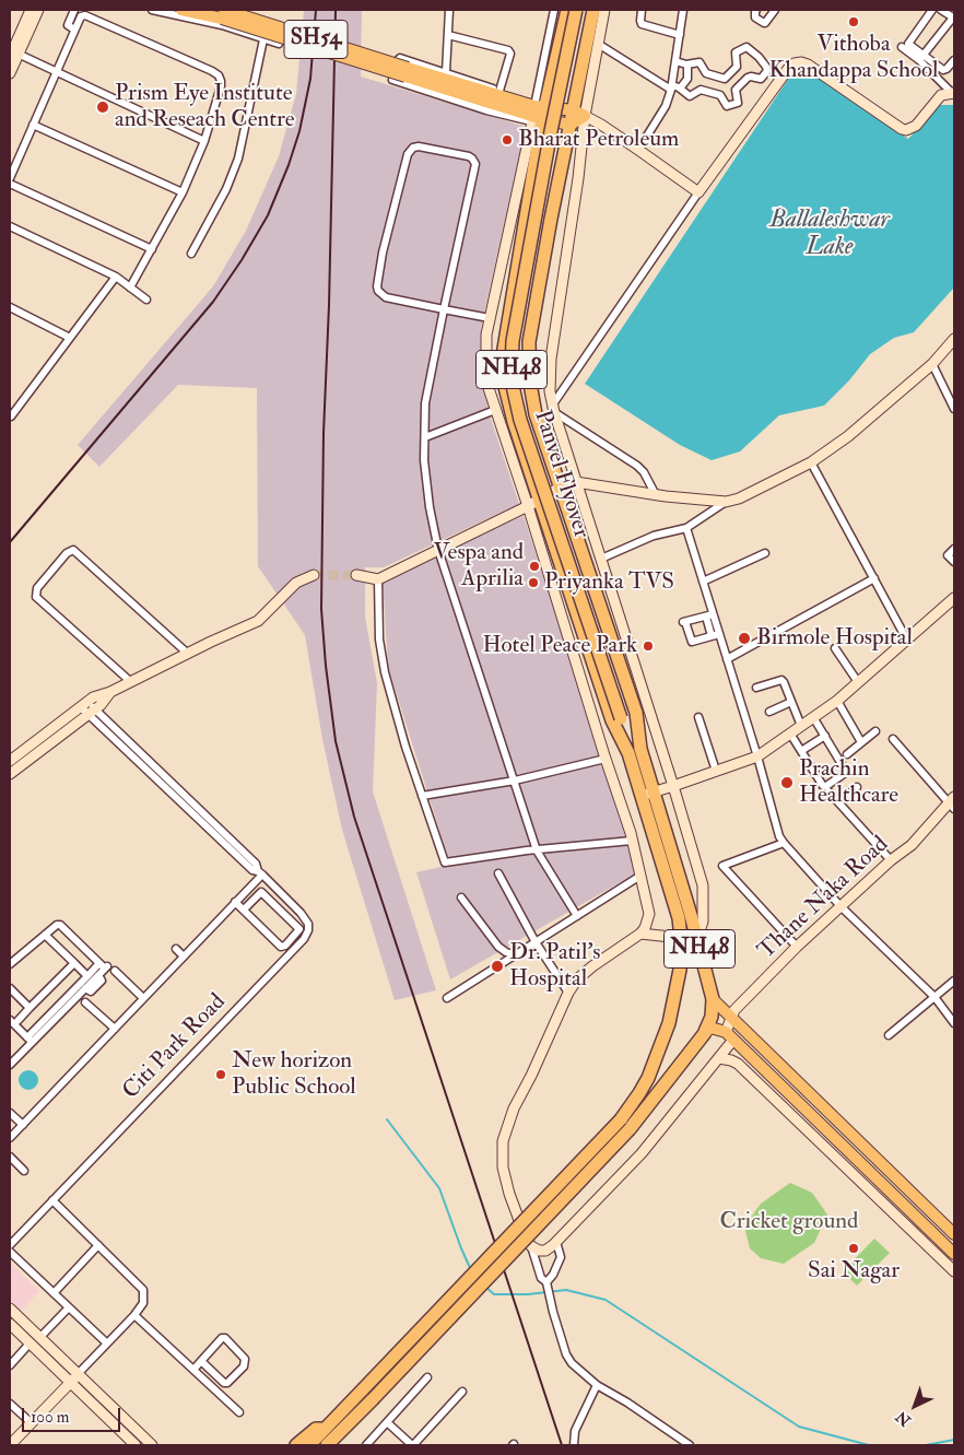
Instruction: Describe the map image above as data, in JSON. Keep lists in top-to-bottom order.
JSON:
{
  "streets": {
    "highway": ["NH48", "Panvel Flyover"],
    "main road": ["SH54"],
    "street": ["Thane Naka Road", "Citi Park Road"]
  },
  "crossings": [
    ["NH48", "Panvel Flyover"]
  ],
  "water": ["Ballaleshwar Lake"],
  "parks": ["Cricket ground"],
  "places": [
    "Vithoba Khandappa School",
    "Prism Eye Institute and Reseach Centre",
    "Bharat Petroleum",
    "Vespa and Aprilia",
    "Priyanka TVS",
    "Birmole Hospital",
    "Hotel Peace Park",
    "Prachin Healthcare",
    "Dr. Patil's Hospital",
    "New horizon Public School",
    "Sai Nagar"
  ],
  "scale_bar": "100 m",
  "north": "bottom left"
}
